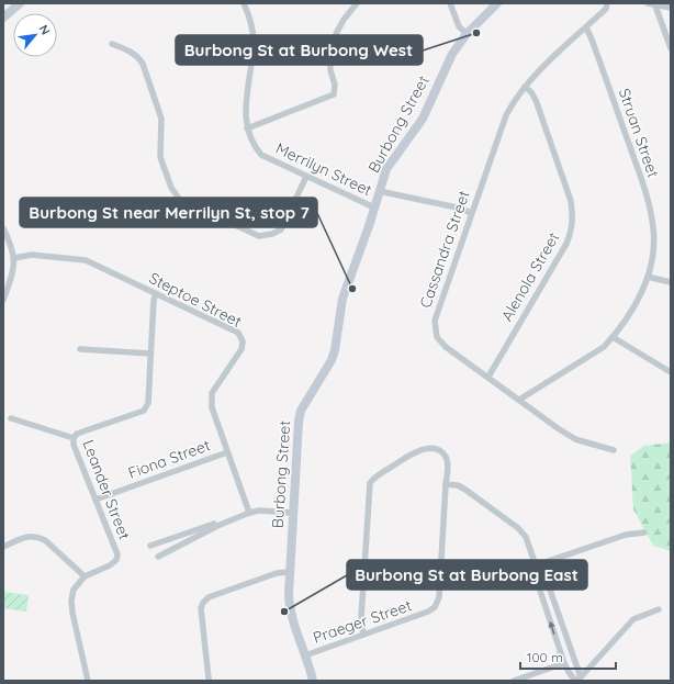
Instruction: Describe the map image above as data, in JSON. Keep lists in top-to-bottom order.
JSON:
{
  "streets": {
    "street": [
      "Burbong Street",
      "Struan Street",
      "Merrilyn Street",
      "Cassandra Street",
      "Alenola Street",
      "Steptoe Street",
      "Fiona Street",
      "Leander Street",
      "Praeger Street"
    ]
  },
  "crossings": [
    ["Burbong Street", "Merrilyn Street"],
    ["Burbong Street", "Praeger Street"],
    ["Struan Street", "Cassandra Street"],
    ["Cassandra Street", "Alenola Street"],
    ["Steptoe Street", "Fiona Street"],
    ["Steptoe Street", "Leander Street"],
    ["Fiona Street", "Leander Street"]
  ],
  "places": ["Burbong St at Burbong West", "Burbong St near Merrilyn St, stop 7", "Burbong St at Burbong East"],
  "scale_bar": "100 m",
  "north": "top right"
}
